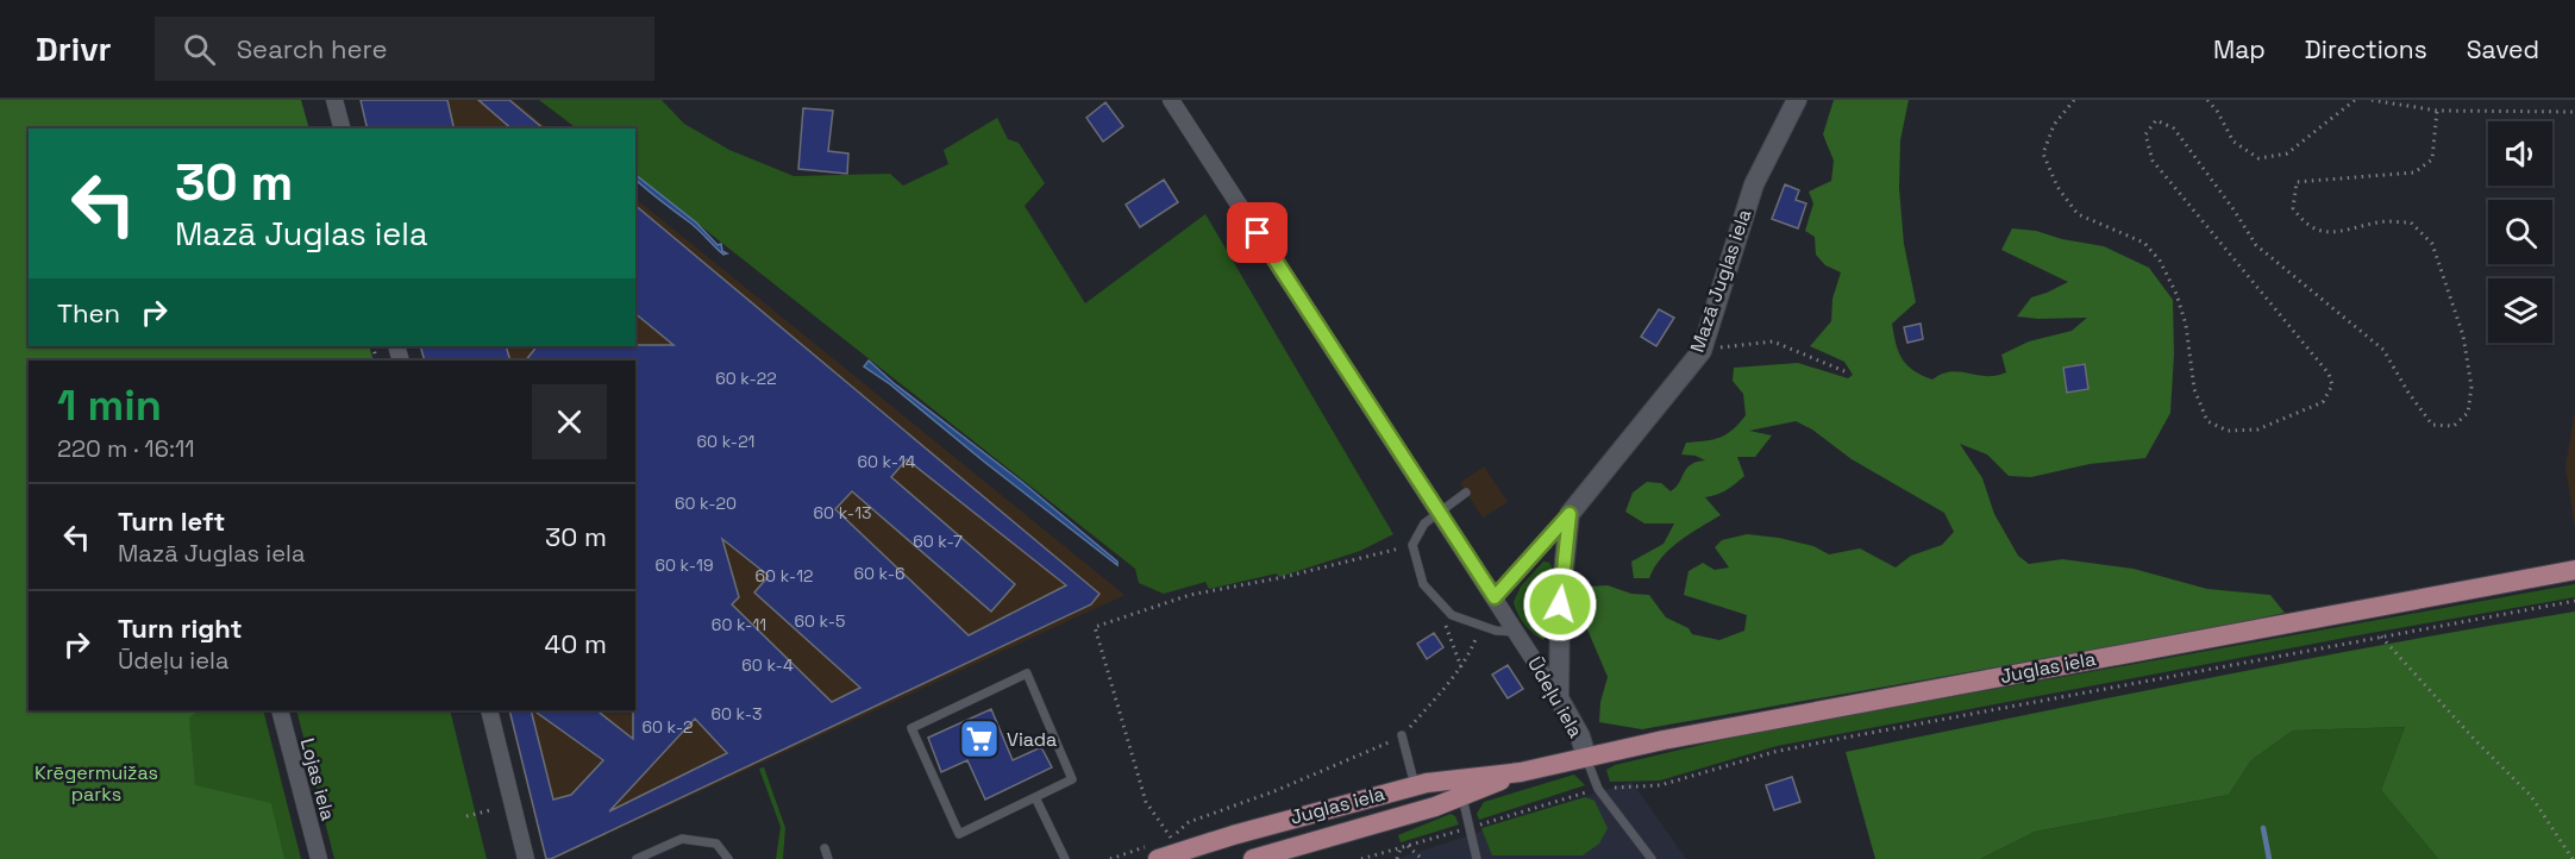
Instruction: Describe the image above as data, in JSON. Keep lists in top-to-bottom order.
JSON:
{
  "streets": {
    "main road": ["Juglas iela"],
    "street": ["Mazā Juglas iela", "Ūdeļu iela", "Lojas iela"]
  },
  "crossings": [
    ["Mazā Juglas iela", "Ūdeļu iela"],
    ["Juglas iela", "Ūdeļu iela"]
  ],
  "parks": ["Krēgermuižas parks"],
  "places": {
    "supermarket": ["Viada"]
  },
  "house_numbers": [
    "60 k-22",
    "60 k-21",
    "60 k-14",
    "60 k-20",
    "60 k-13",
    "60 k-7",
    "60 k-19",
    "60 k-6",
    "60 k-12",
    "60 k-5",
    "60 k-11",
    "60 k-4",
    "60 k-3",
    "60 k-2"
  ],
  "page": {
    "header": "Drivr",
    "search": "Search here",
    "nav": ["Map", "Directions", "Saved"],
    "turn": ["30 m", "Mazā Juglas iela"],
    "then": "Then",
    "heading": ["1 min", "220 m · 16:11"],
    "list": [
      {
        "name": "Turn left",
        "note": "Mazā Juglas iela",
        "value": "30 m"
      },
      {
        "name": "Turn right",
        "note": "Ūdeļu iela",
        "value": "40 m"
      }
    ]
  }
}
